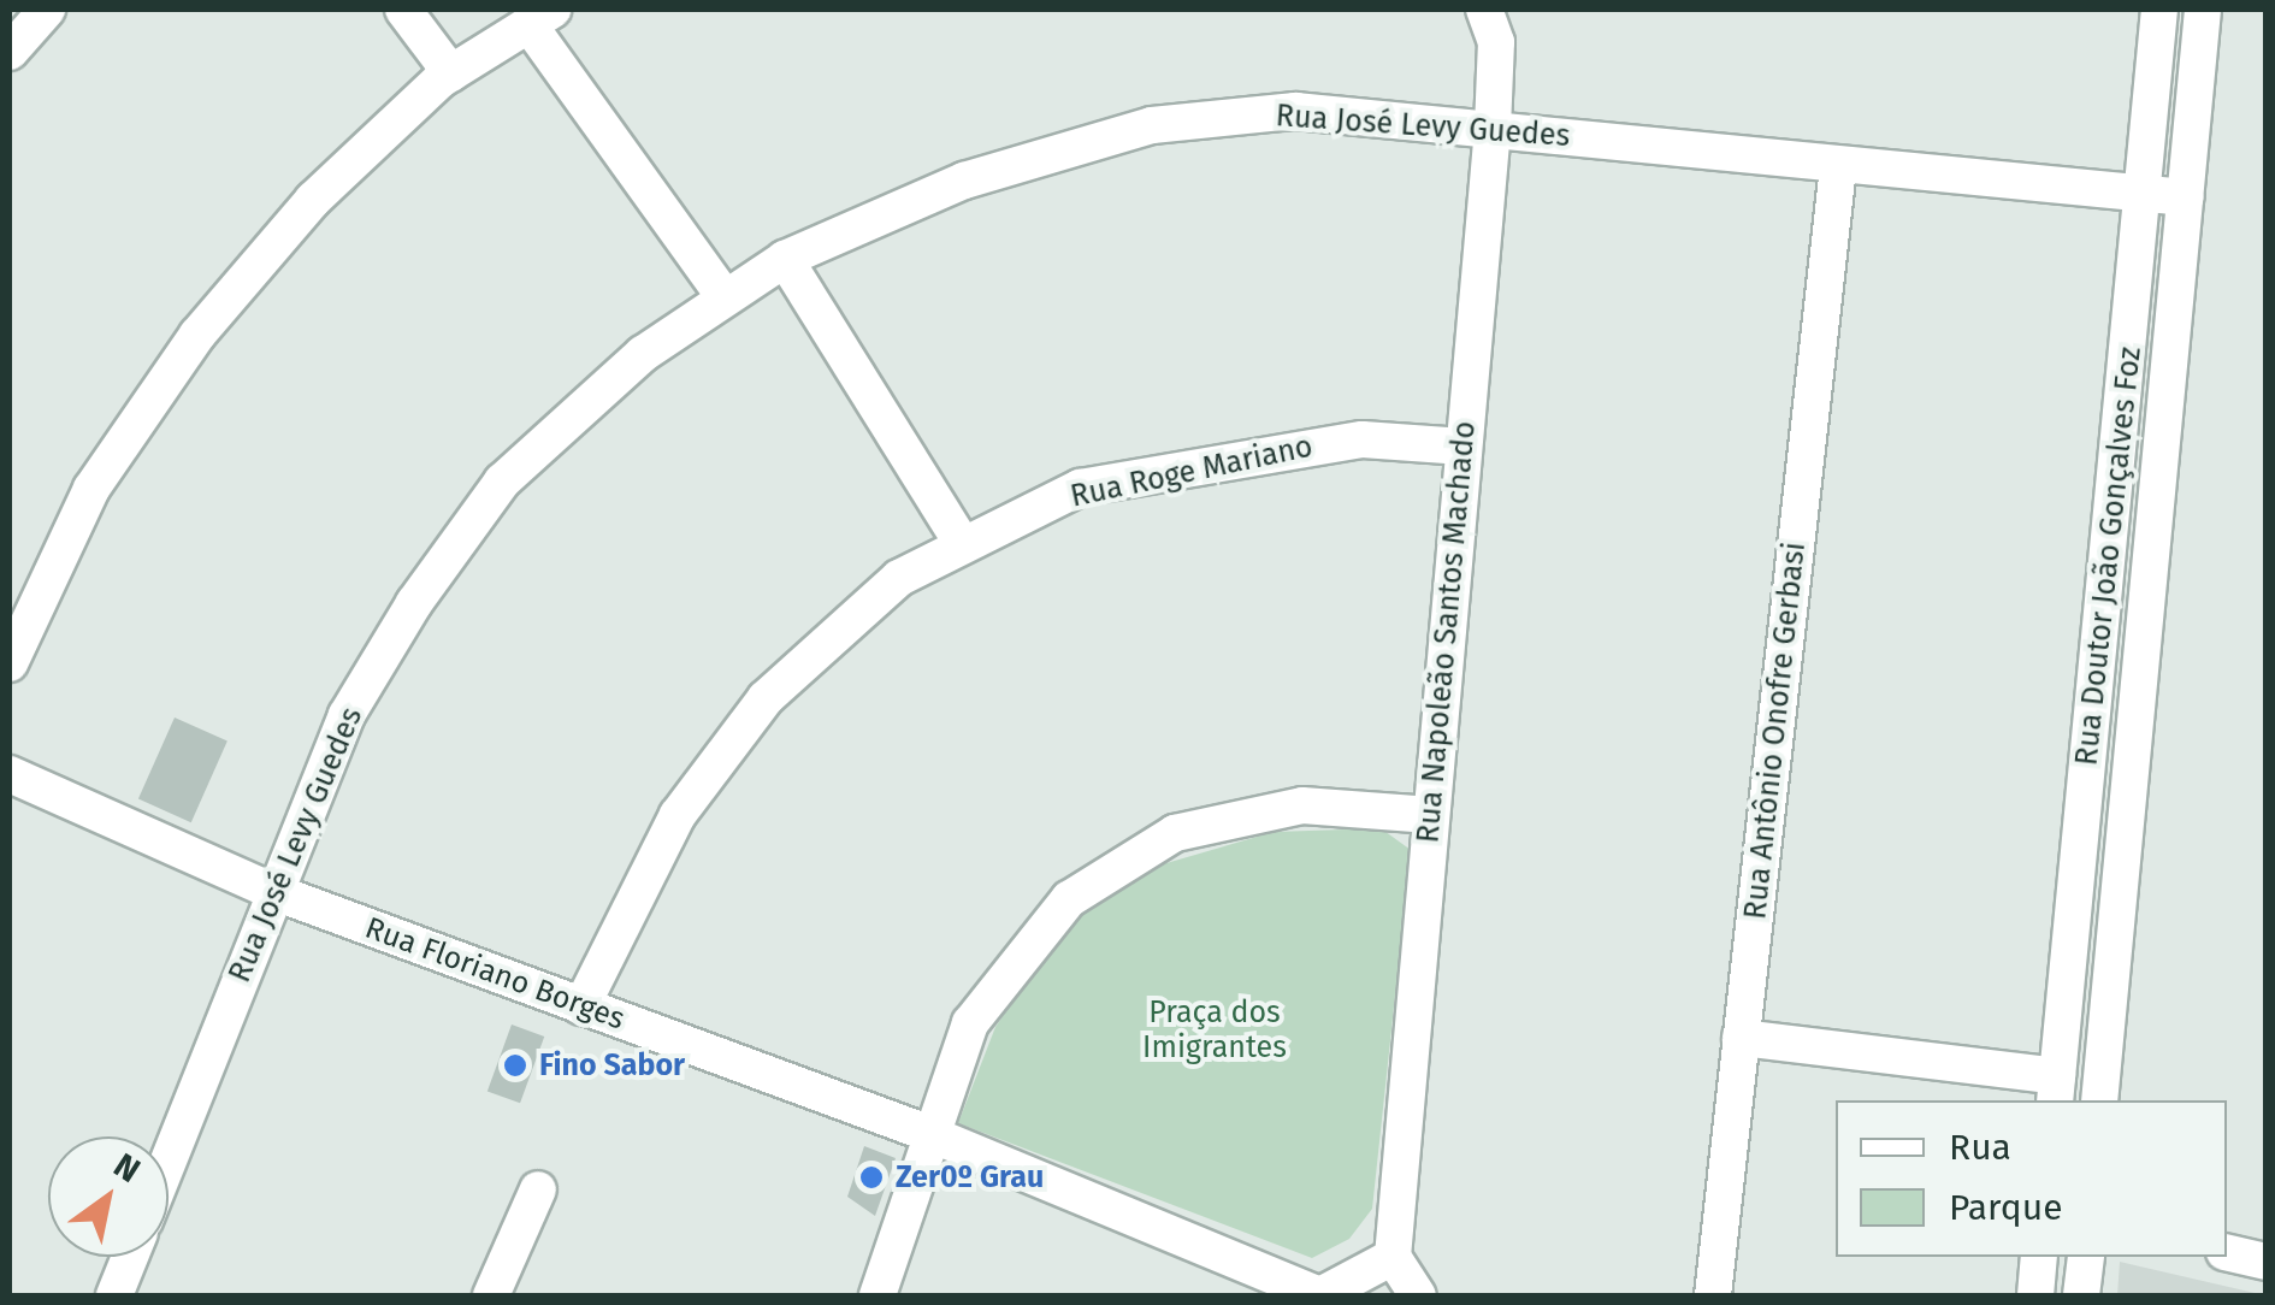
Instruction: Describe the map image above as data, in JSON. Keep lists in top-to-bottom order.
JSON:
{
  "streets": {
    "street": [
      "Rua José Levy Guedes",
      "Rua Roge Mariano",
      "Rua Doutor João Gonçalves Foz",
      "Rua Napoleão Santos Machado",
      "Rua Antônio Onofre Gerbasi",
      "Rua Floriano Borges"
    ]
  },
  "crossings": [
    ["Rua José Levy Guedes", "Rua Doutor João Gonçalves Foz"],
    ["Rua José Levy Guedes", "Rua Napoleão Santos Machado"],
    ["Rua José Levy Guedes", "Rua Antônio Onofre Gerbasi"],
    ["Rua José Levy Guedes", "Rua Floriano Borges"],
    ["Rua Roge Mariano", "Rua Napoleão Santos Machado"],
    ["Rua Roge Mariano", "Rua Floriano Borges"]
  ],
  "parks": ["Praça dos Imigrantes"],
  "places": ["Fino Sabor", "Zer0º Grau"],
  "legend": ["Rua", "Parque"],
  "north": "top right"
}
